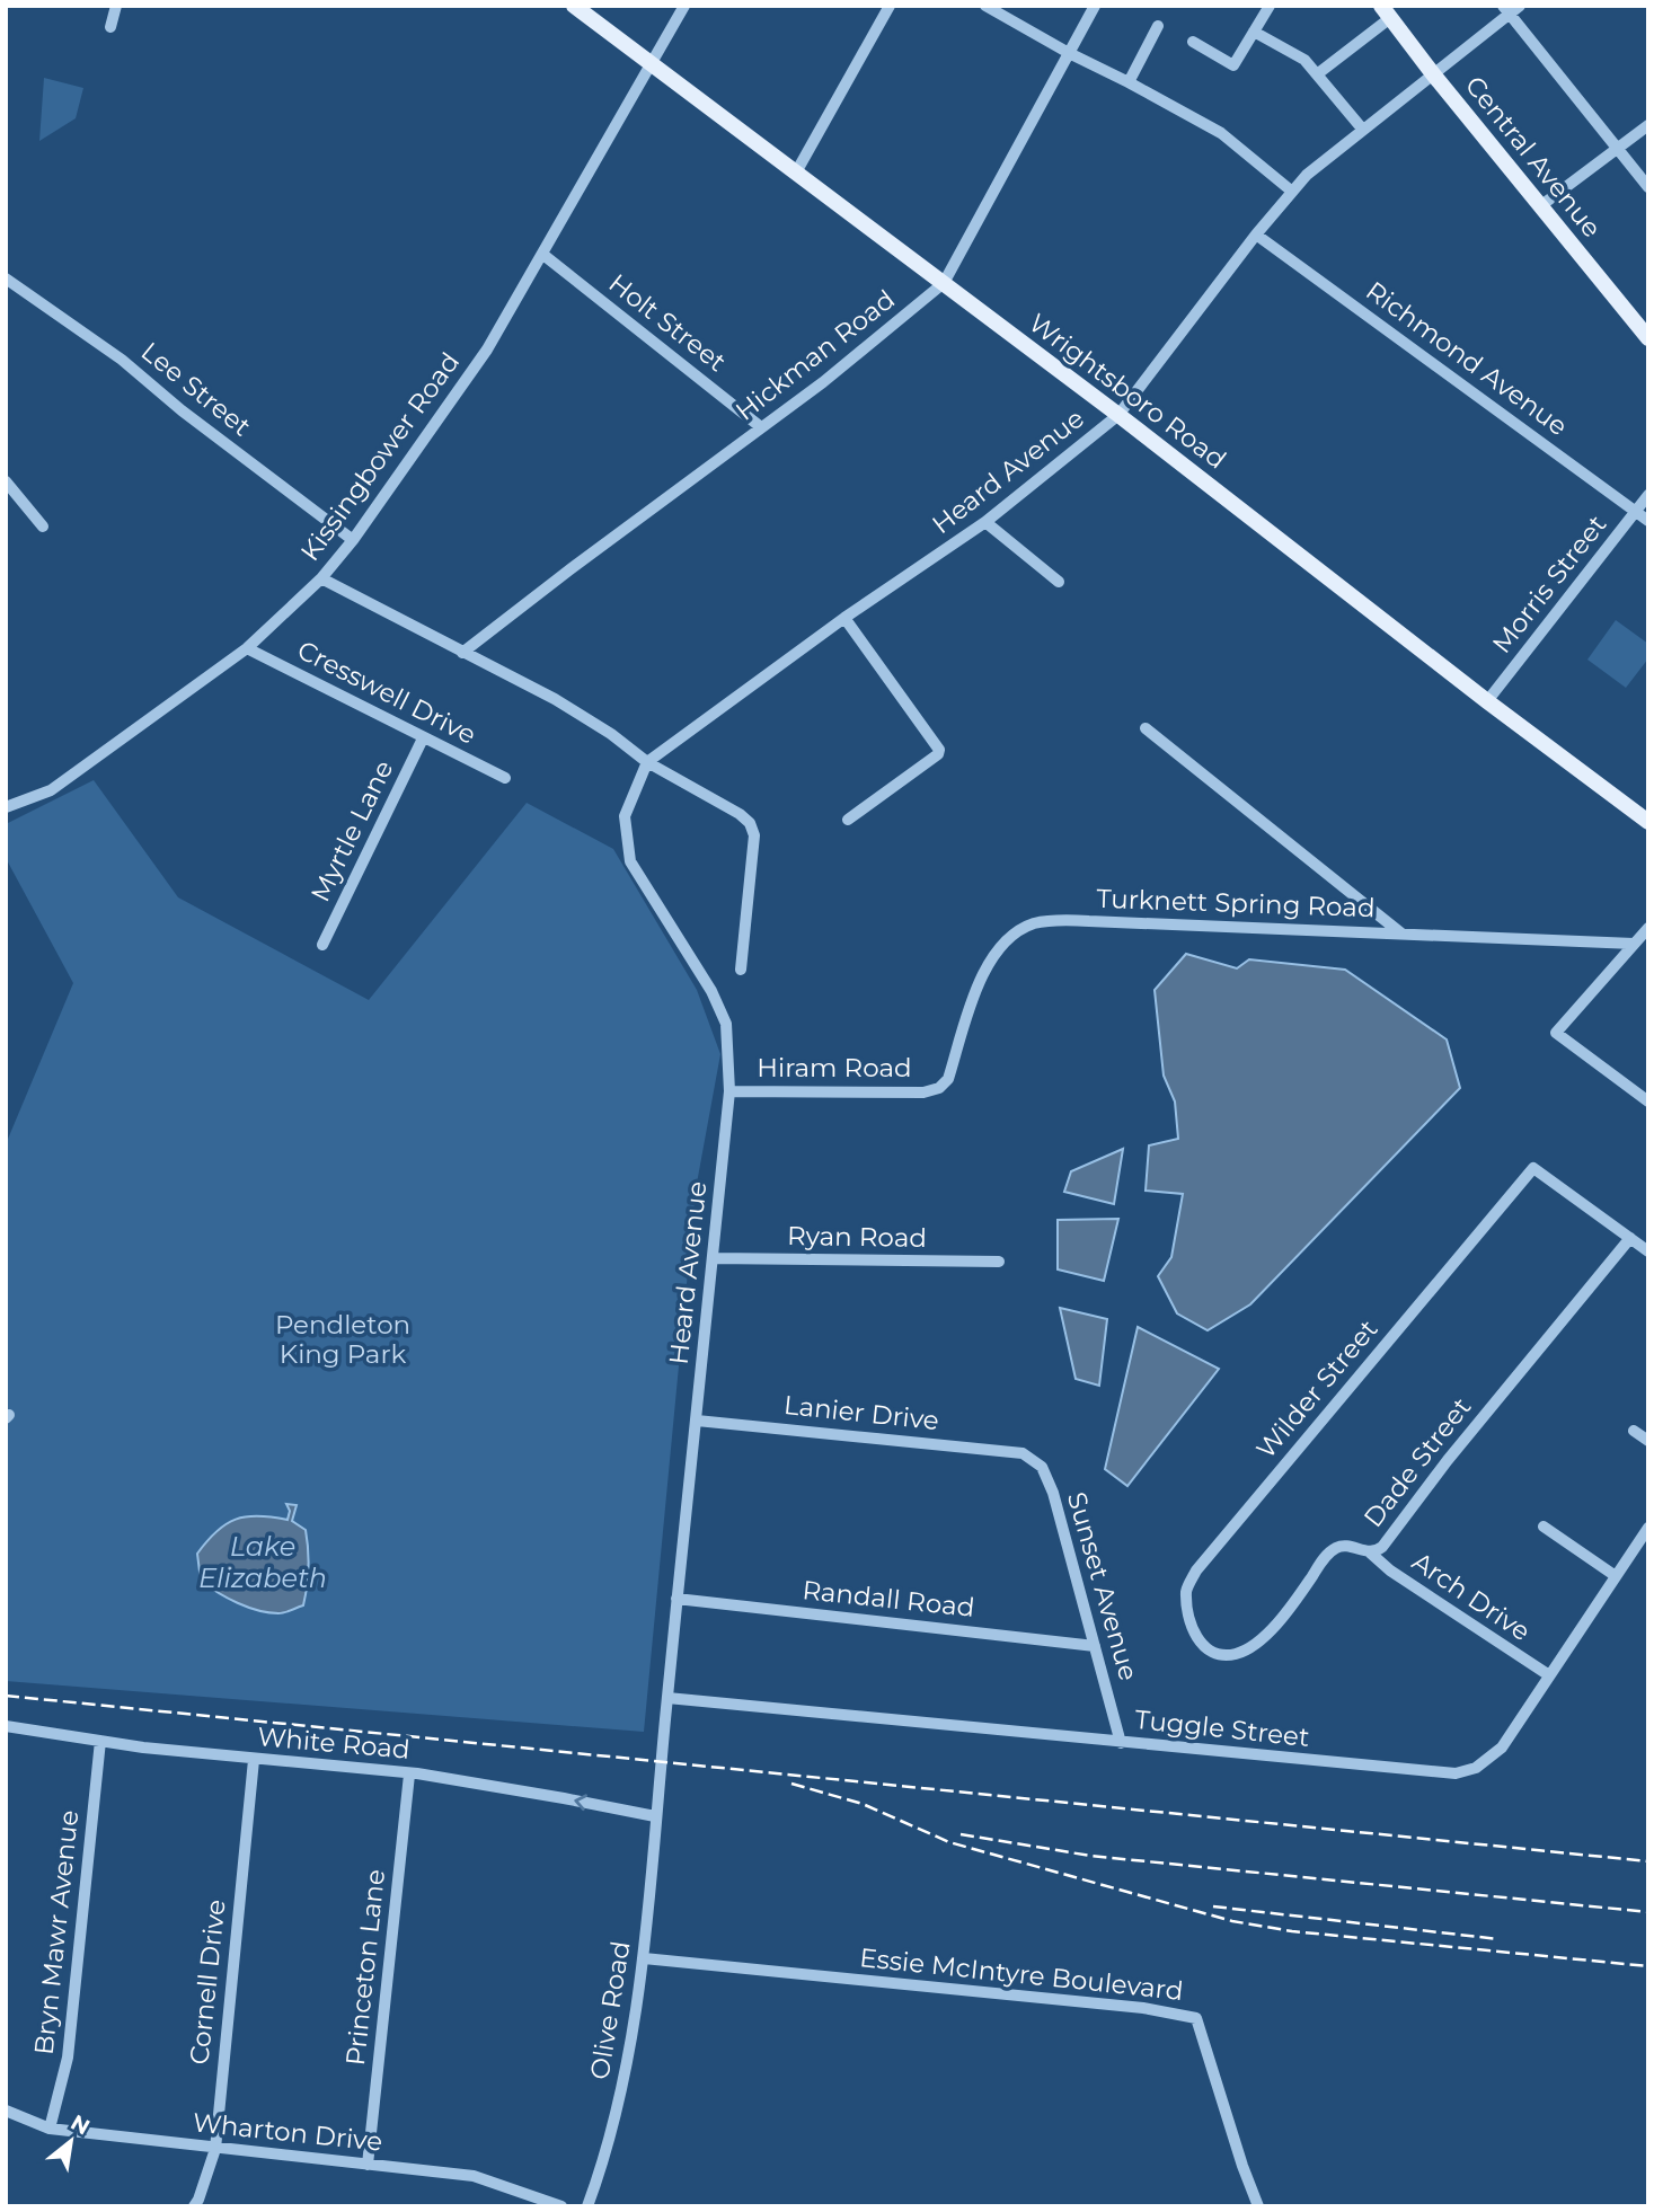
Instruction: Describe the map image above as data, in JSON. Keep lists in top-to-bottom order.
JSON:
{
  "streets": {
    "main road": ["Central Avenue", "Wrightsboro Road"],
    "street": [
      "Holt Street",
      "Hickman Road",
      "Richmond Avenue",
      "Lee Street",
      "Kissingbower Road",
      "Heard Avenue",
      "Morris Street",
      "Cresswell Drive",
      "Myrtle Lane",
      "Turknett Spring Road",
      "Hiram Road",
      "Ryan Road",
      "Wilder Street",
      "Lanier Drive",
      "Dade Street",
      "Sunset Avenue",
      "Arch Drive",
      "Randall Road",
      "Tuggle Street",
      "White Road",
      "Bryn Mawr Avenue",
      "Princeton Lane",
      "Essie McIntyre Boulevard",
      "Cornell Drive",
      "Olive Road",
      "Wharton Drive"
    ]
  },
  "crossings": [
    ["Central Avenue", "Heard Avenue"],
    ["Holt Street", "Hickman Road"],
    ["Holt Street", "Kissingbower Road"],
    ["Hickman Road", "Wrightsboro Road"],
    ["Richmond Avenue", "Heard Avenue"],
    ["Richmond Avenue", "Morris Street"],
    ["Lee Street", "Kissingbower Road"],
    ["Wrightsboro Road", "Kissingbower Road"],
    ["Wrightsboro Road", "Heard Avenue"],
    ["Wrightsboro Road", "Morris Street"],
    ["Kissingbower Road", "Cresswell Drive"],
    ["Heard Avenue", "Hiram Road"],
    ["Heard Avenue", "Ryan Road"],
    ["Heard Avenue", "Lanier Drive"],
    ["Heard Avenue", "Randall Road"],
    ["Heard Avenue", "Tuggle Street"],
    ["Heard Avenue", "White Road"],
    ["Heard Avenue", "Olive Road"],
    ["Cresswell Drive", "Myrtle Lane"],
    ["Turknett Spring Road", "Hiram Road"],
    ["Wilder Street", "Dade Street"],
    ["Lanier Drive", "Sunset Avenue"],
    ["Dade Street", "Arch Drive"],
    ["Sunset Avenue", "Randall Road"],
    ["Sunset Avenue", "Tuggle Street"],
    ["Arch Drive", "Tuggle Street"],
    ["White Road", "Bryn Mawr Avenue"],
    ["White Road", "Princeton Lane"],
    ["White Road", "Cornell Drive"],
    ["White Road", "Olive Road"],
    ["Bryn Mawr Avenue", "Wharton Drive"],
    ["Princeton Lane", "Wharton Drive"],
    ["Essie McIntyre Boulevard", "Olive Road"],
    ["Cornell Drive", "Wharton Drive"]
  ],
  "one_way": ["White Road"],
  "water": ["Lake Elizabeth"],
  "parks": ["Pendleton King Park"],
  "north": "top right"
}
